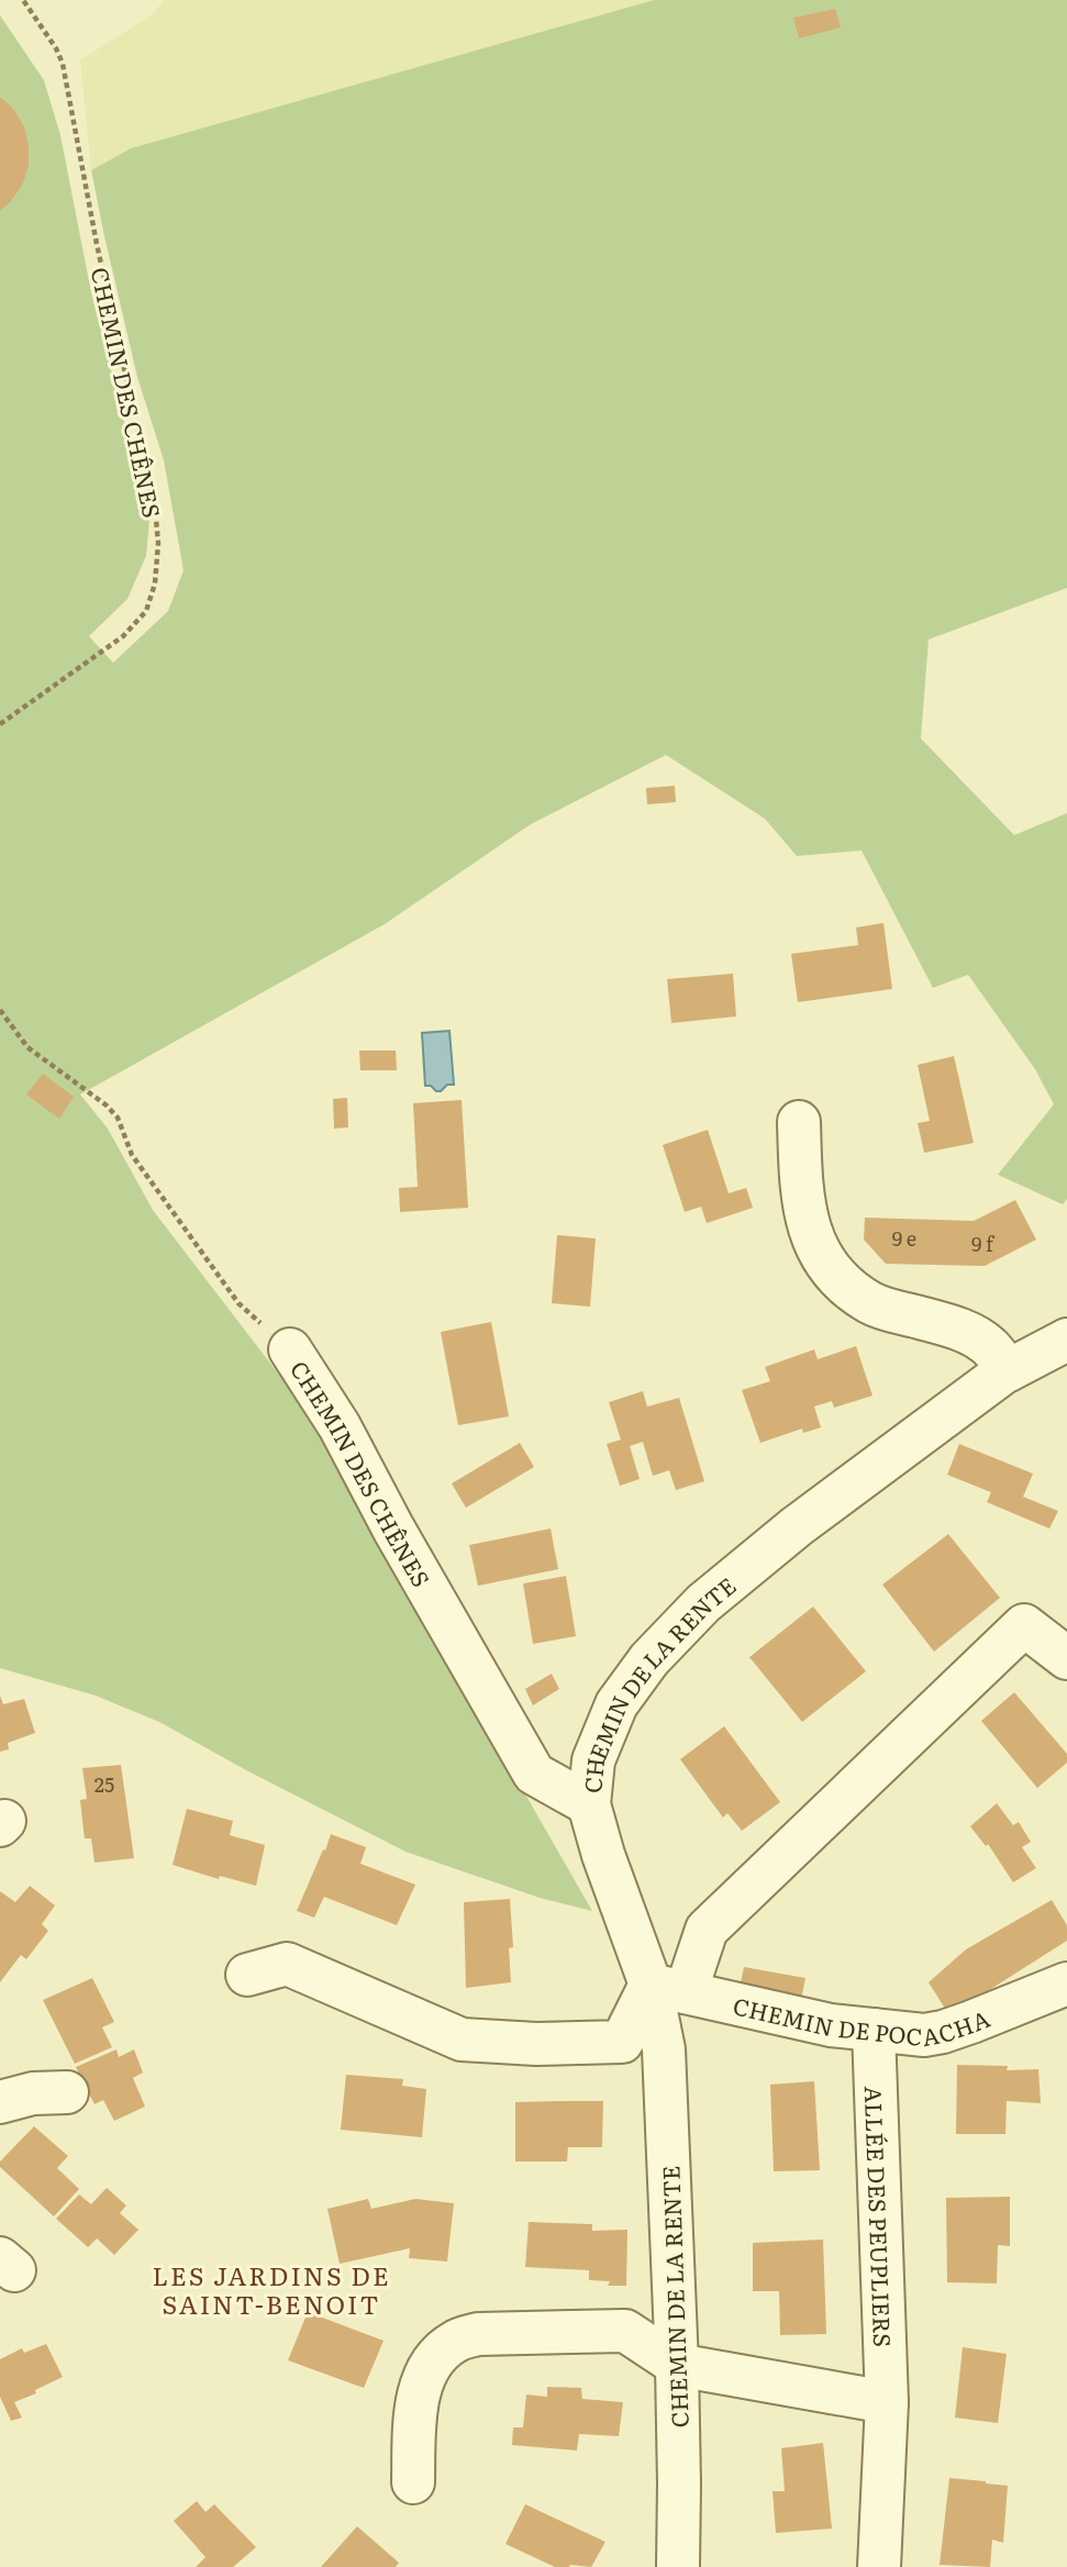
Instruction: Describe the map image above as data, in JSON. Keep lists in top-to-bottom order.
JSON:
{
  "streets": {
    "street": [
      "CHEMIN DES CHÊNES",
      "CHEMIN DE LA RENTE",
      "CHEMIN DE POCACHA",
      "ALLÉE DES PEUPLIERS"
    ]
  },
  "crossings": [
    ["CHEMIN DES CHÊNES", "CHEMIN DE LA RENTE"],
    ["CHEMIN DE LA RENTE", "CHEMIN DE POCACHA"],
    ["CHEMIN DE POCACHA", "ALLÉE DES PEUPLIERS"]
  ],
  "districts": ["LES JARDINS DE SAINT-BENOIT"],
  "house_numbers": ["9 e", "9 f", "25"]
}
